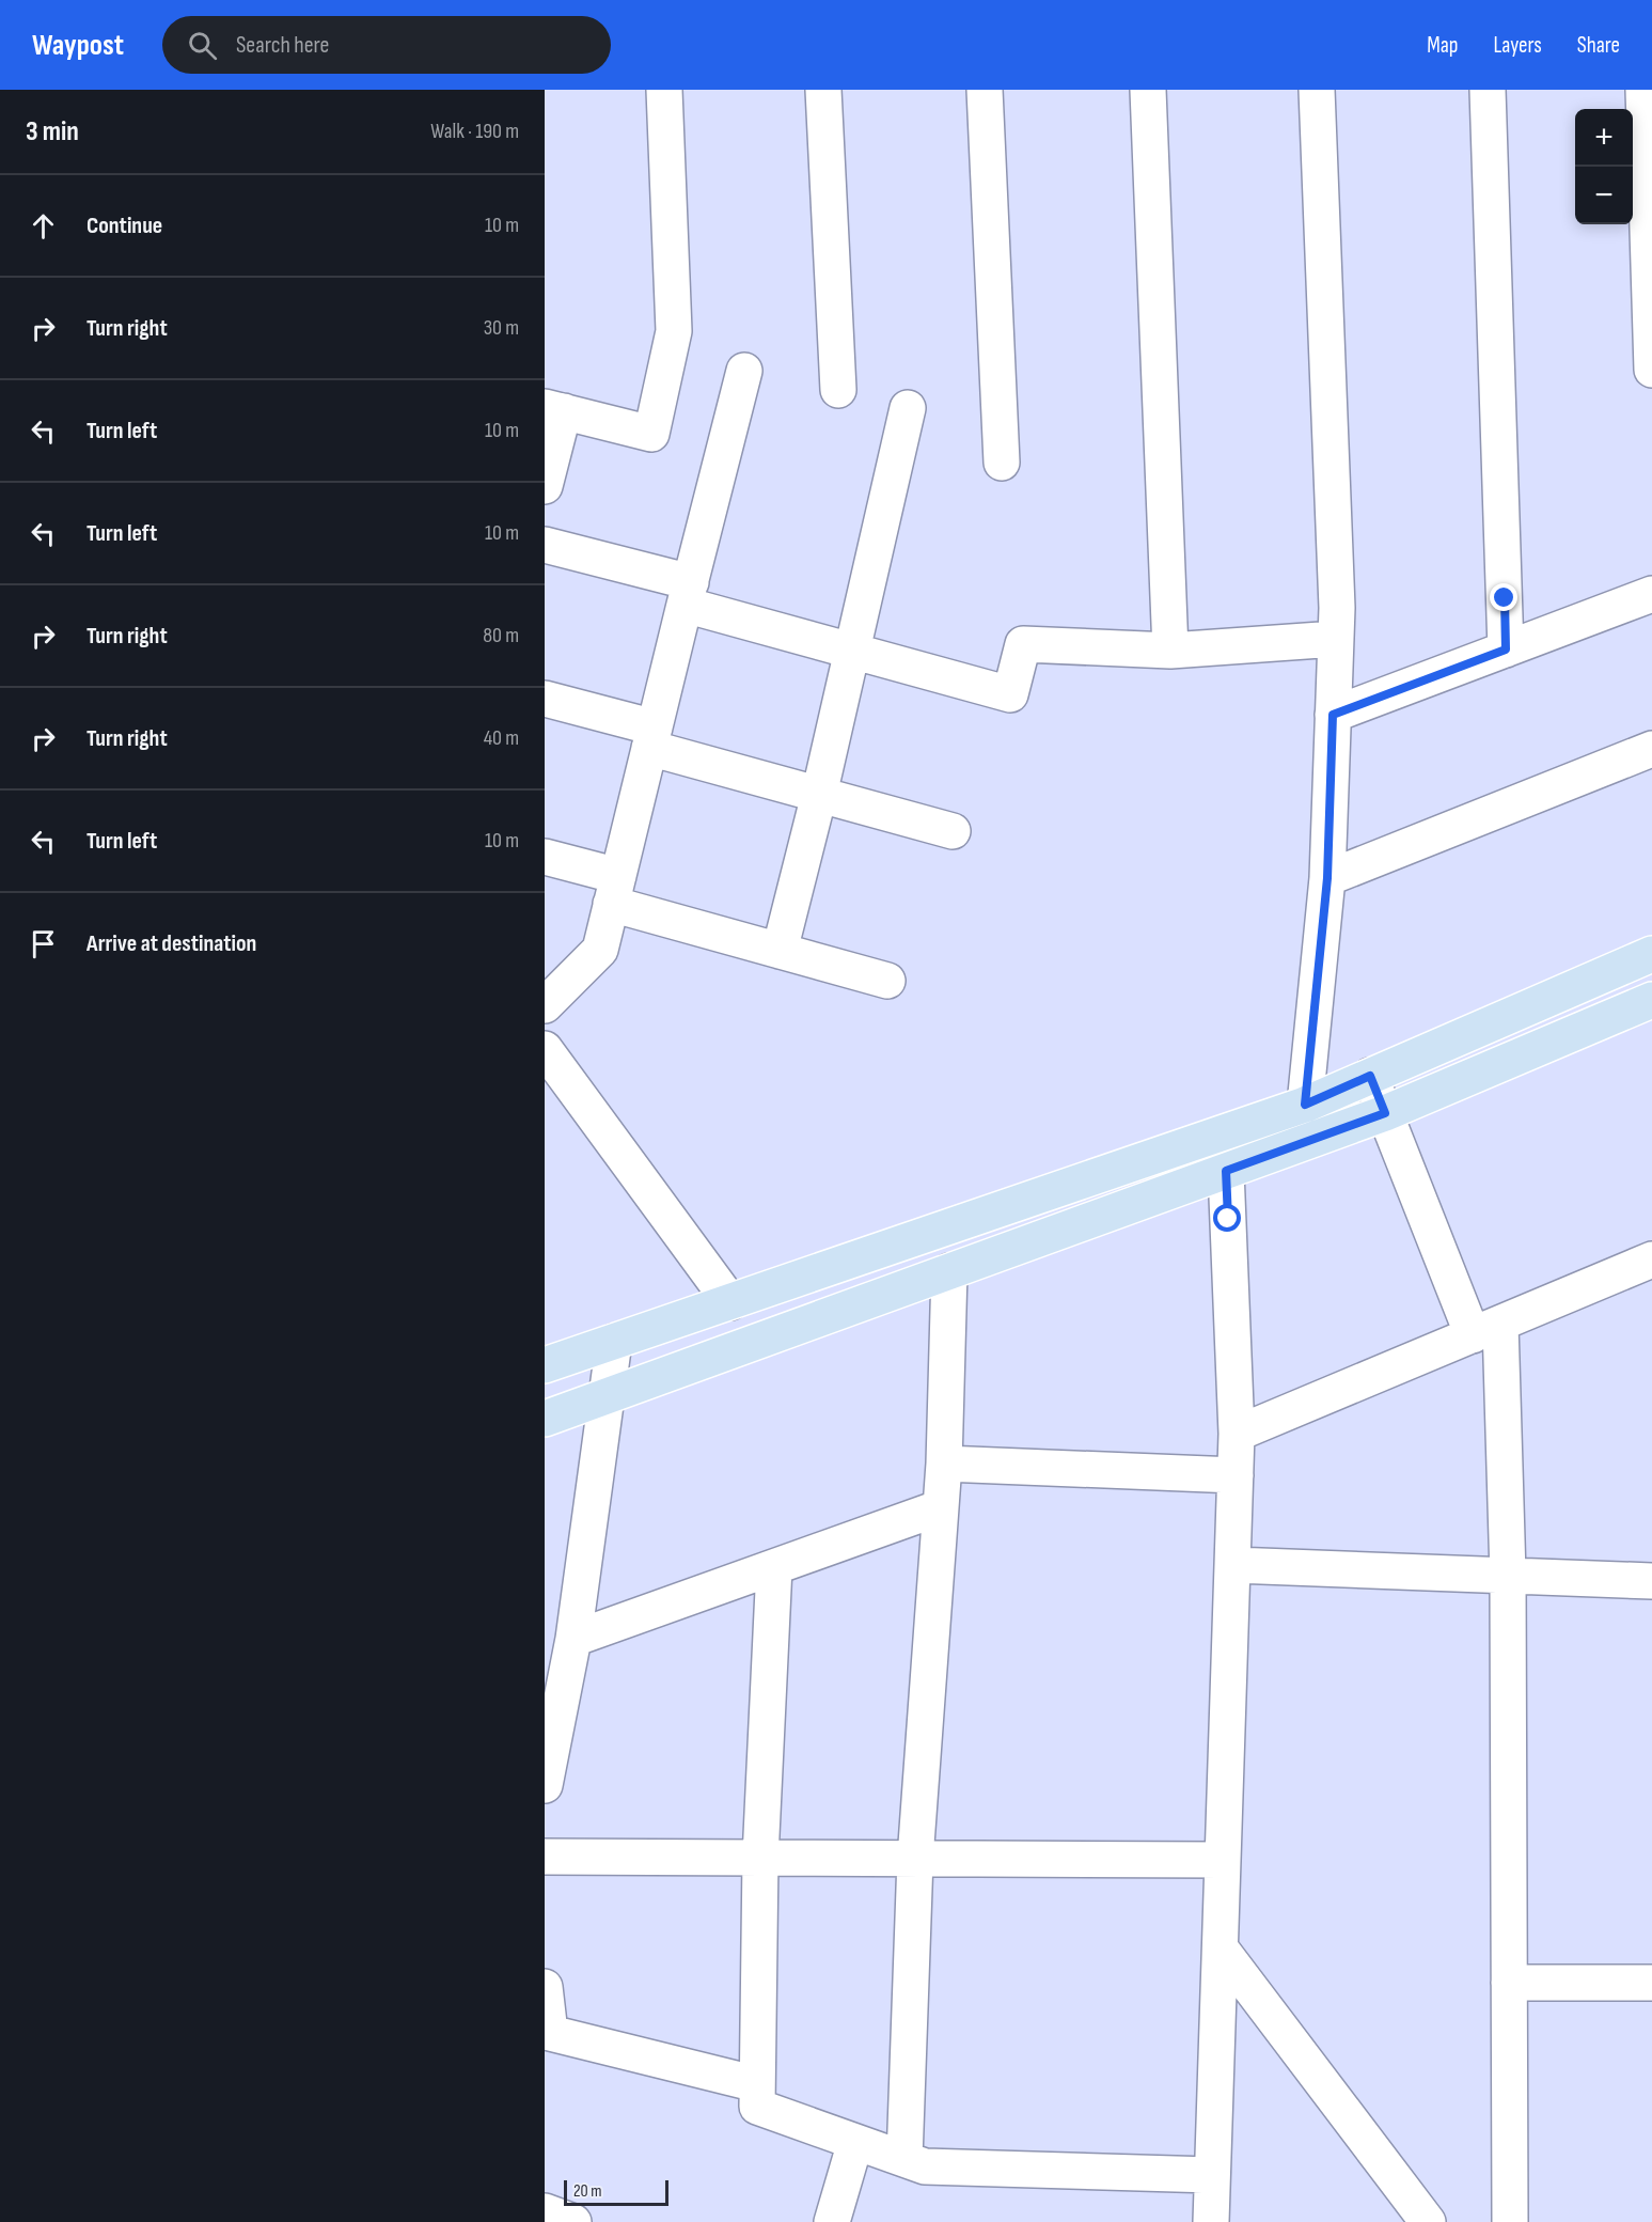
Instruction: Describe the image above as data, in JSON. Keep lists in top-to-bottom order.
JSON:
{
  "scale_bar": "20 m",
  "page": {
    "header": "Waypost",
    "search": "Search here",
    "nav": ["Map", "Layers", "Share"],
    "heading": ["3 min", "Walk · 190 m"],
    "map_buttons": ["+", "−"],
    "list": [
      ["Continue", "10 m"],
      ["Turn right", "30 m"],
      ["Turn left", "10 m"],
      ["Turn left", "10 m"],
      ["Turn right", "80 m"],
      ["Turn right", "40 m"],
      ["Turn left", "10 m"],
      "Arrive at destination"
    ],
    "scale": "20 m"
  }
}
